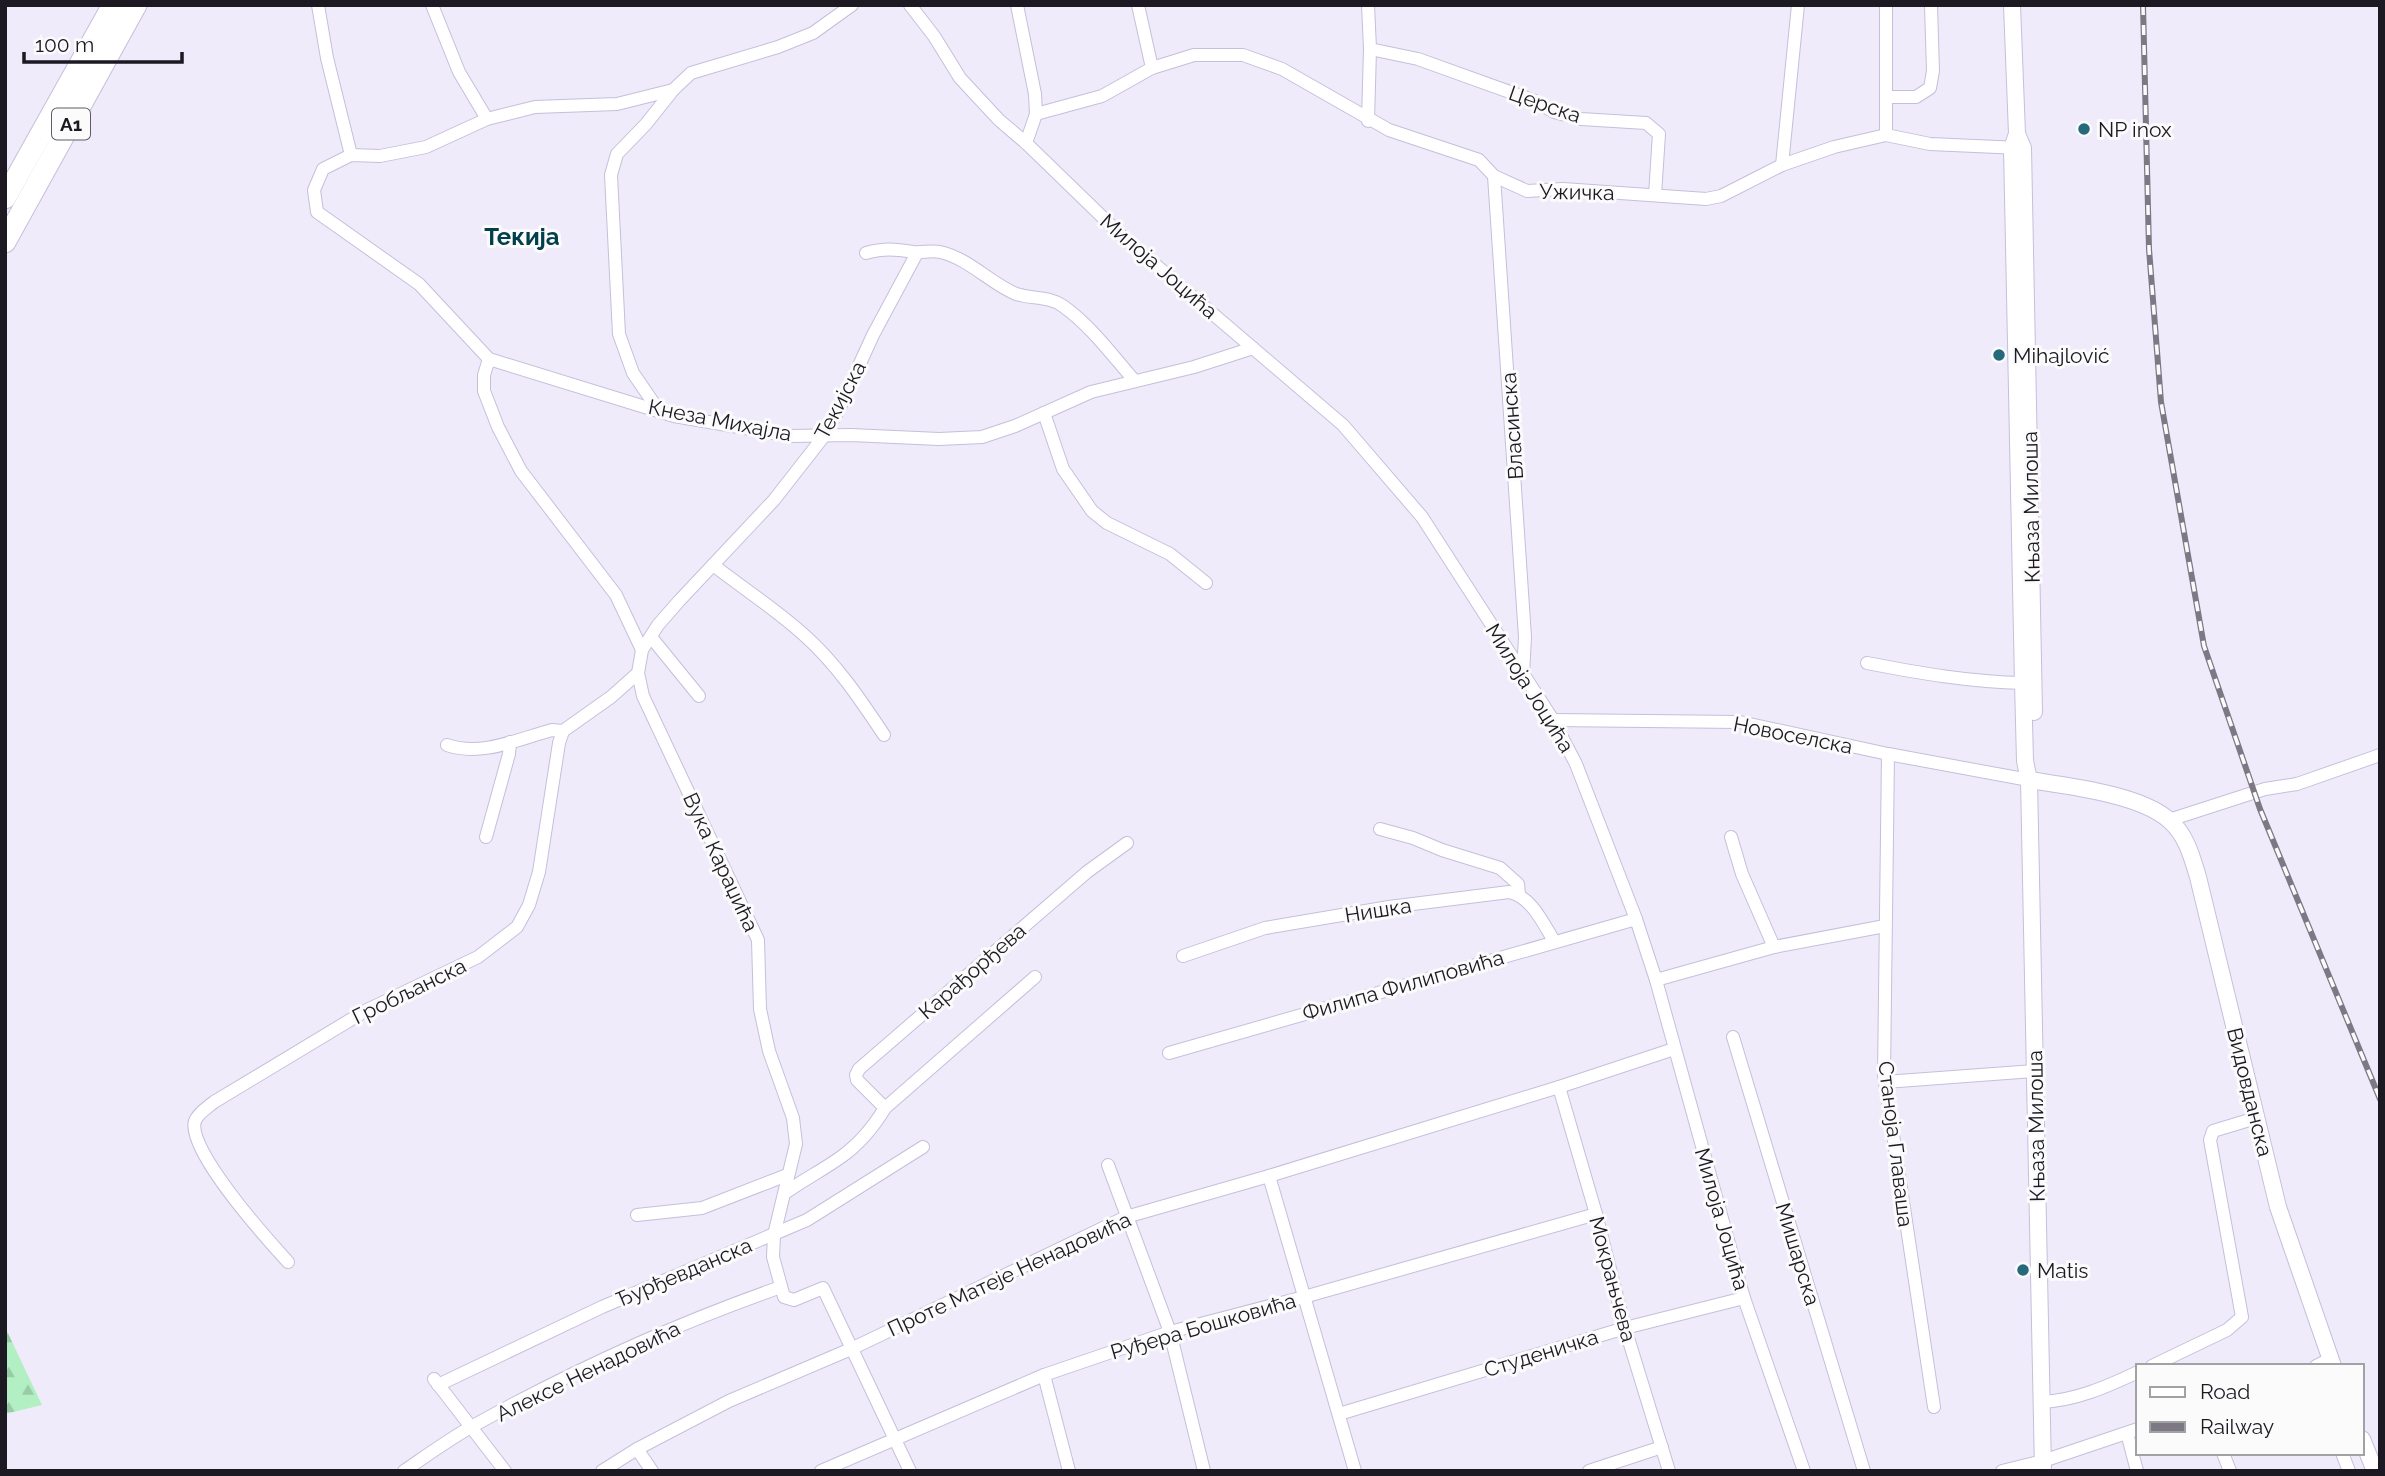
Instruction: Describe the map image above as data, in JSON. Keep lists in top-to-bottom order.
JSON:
{
  "streets": {
    "highway": ["A1"],
    "main road": ["Књаза Милоша", "Видовданска"],
    "street": [
      "Церска",
      "Ужичка",
      "Милоја Јоцића",
      "Текијска",
      "Кнеза Михајла",
      "Власинска",
      "Новоселска",
      "Вука Караџића",
      "Нишка",
      "Карађорђева",
      "Филипа Филиповића",
      "Гробљанска",
      "Станоја Главаша",
      "Мишарска",
      "Ђурђевданска",
      "Проте Матеје Ненадовића",
      "Мокрањчева",
      "Руђера Бошковића",
      "Студеничка",
      "Алексе Ненадовића"
    ]
  },
  "crossings": [
    ["Церска", "Ужичка"],
    ["Ужичка", "Власинска"],
    ["Милоја Јоцића", "Кнеза Михајла"],
    ["Милоја Јоцића", "Власинска"],
    ["Милоја Јоцића", "Новоселска"],
    ["Милоја Јоцића", "Филипа Филиповића"],
    ["Милоја Јоцића", "Проте Матеје Ненадовића"],
    ["Милоја Јоцића", "Студеничка"],
    ["Текијска", "Кнеза Михајла"],
    ["Књаза Милоша", "Новоселска"],
    ["Књаза Милоша", "Видовданска"],
    ["Новоселска", "Видовданска"],
    ["Новоселска", "Станоја Главаша"],
    ["Вука Караџића", "Ђурђевданска"],
    ["Вука Караџића", "Алексе Ненадовића"],
    ["Ђурђевданска", "Алексе Ненадовића"],
    ["Проте Матеје Ненадовића", "Мокрањчева"],
    ["Мокрањчева", "Руђера Бошковића"],
    ["Мокрањчева", "Студеничка"]
  ],
  "districts": ["Текија"],
  "places": ["NP inox", "Mihajlović", "Matis"],
  "legend": ["Road", "Railway"],
  "scale_bar": "100 m"
}
